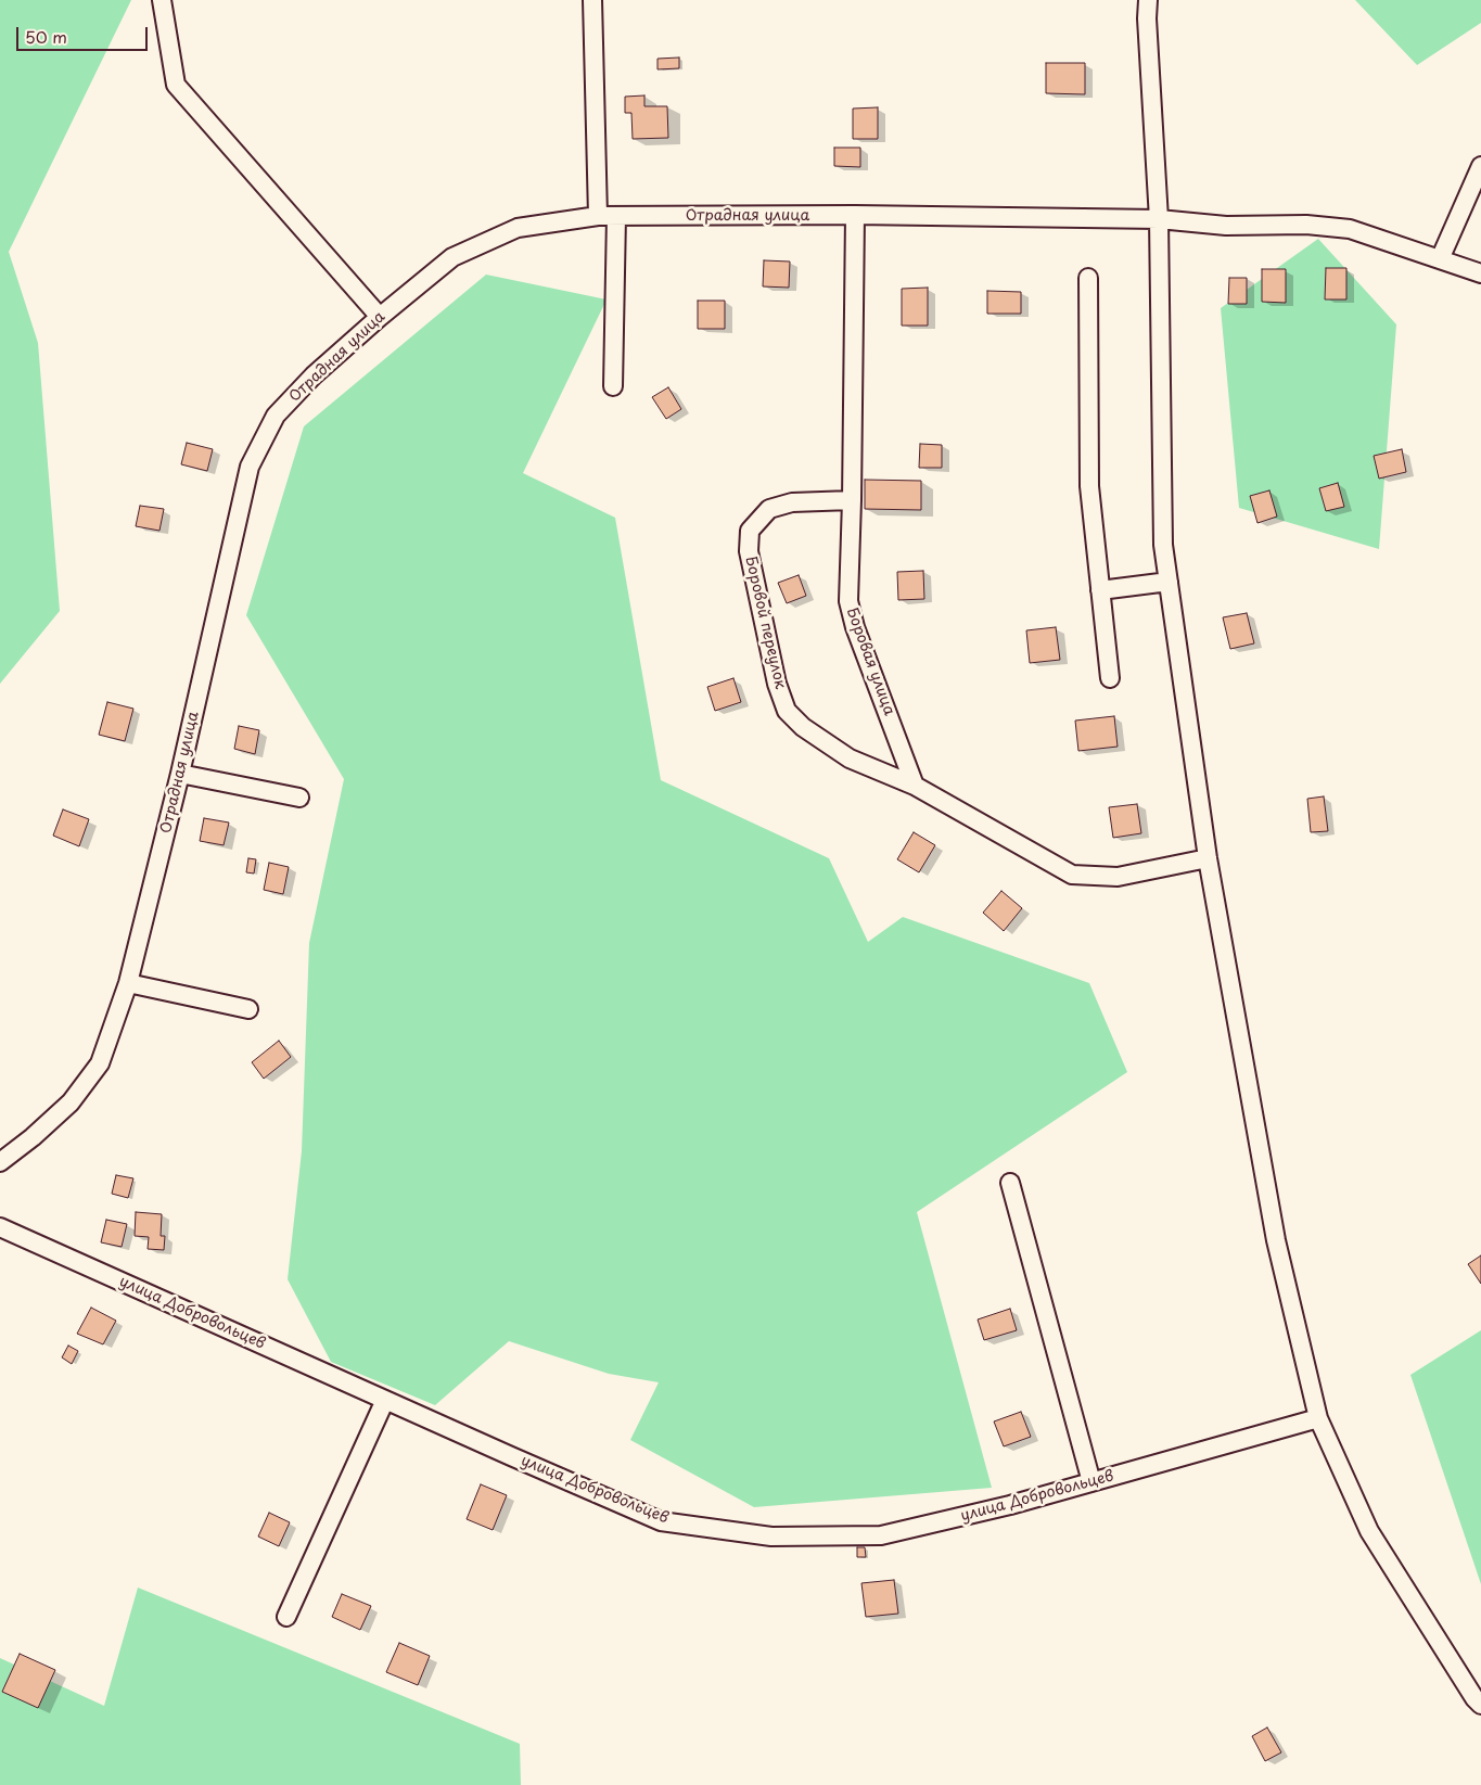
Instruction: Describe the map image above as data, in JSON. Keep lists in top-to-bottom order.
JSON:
{
  "streets": {
    "street": [
      "Отрадная улица",
      "Боровой переулок",
      "Боровая улица",
      "улица Добровольцев"
    ]
  },
  "crossings": [
    ["Отрадная улица", "Боровая улица"],
    ["Боровой переулок", "Боровая улица"]
  ],
  "scale_bar": "50 m"
}
